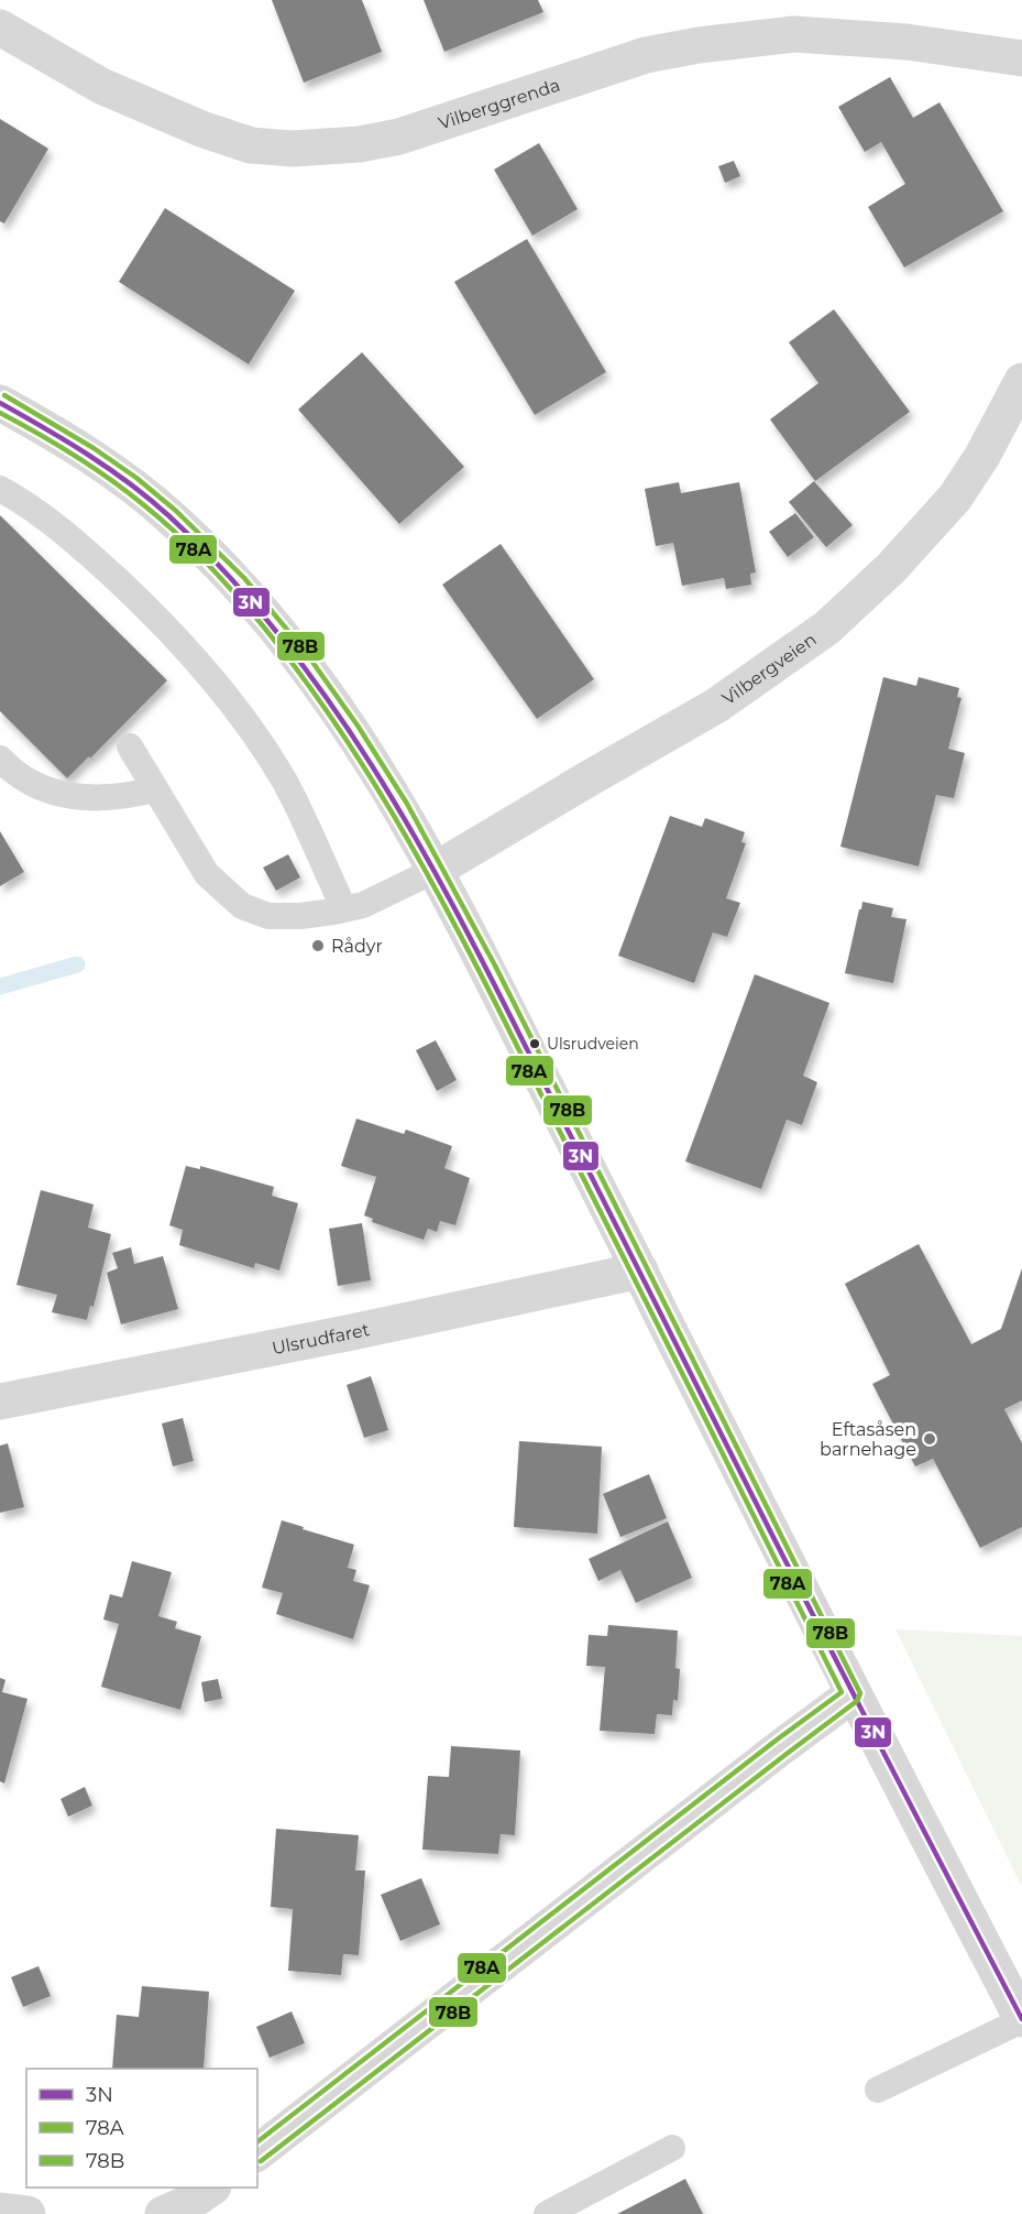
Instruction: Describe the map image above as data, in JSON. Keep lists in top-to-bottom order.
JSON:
{
  "streets": {
    "street": ["Vilberggrenda", "Vilbergveien", "Ulsrudfaret"]
  },
  "places": ["Rådyr", "Ulsrudveien", "Eftasåsen barnehage"],
  "lines": ["transit line 78B", "transit line 3N", "transit line 78A"],
  "legend": ["3N", "78A", "78B"]
}
